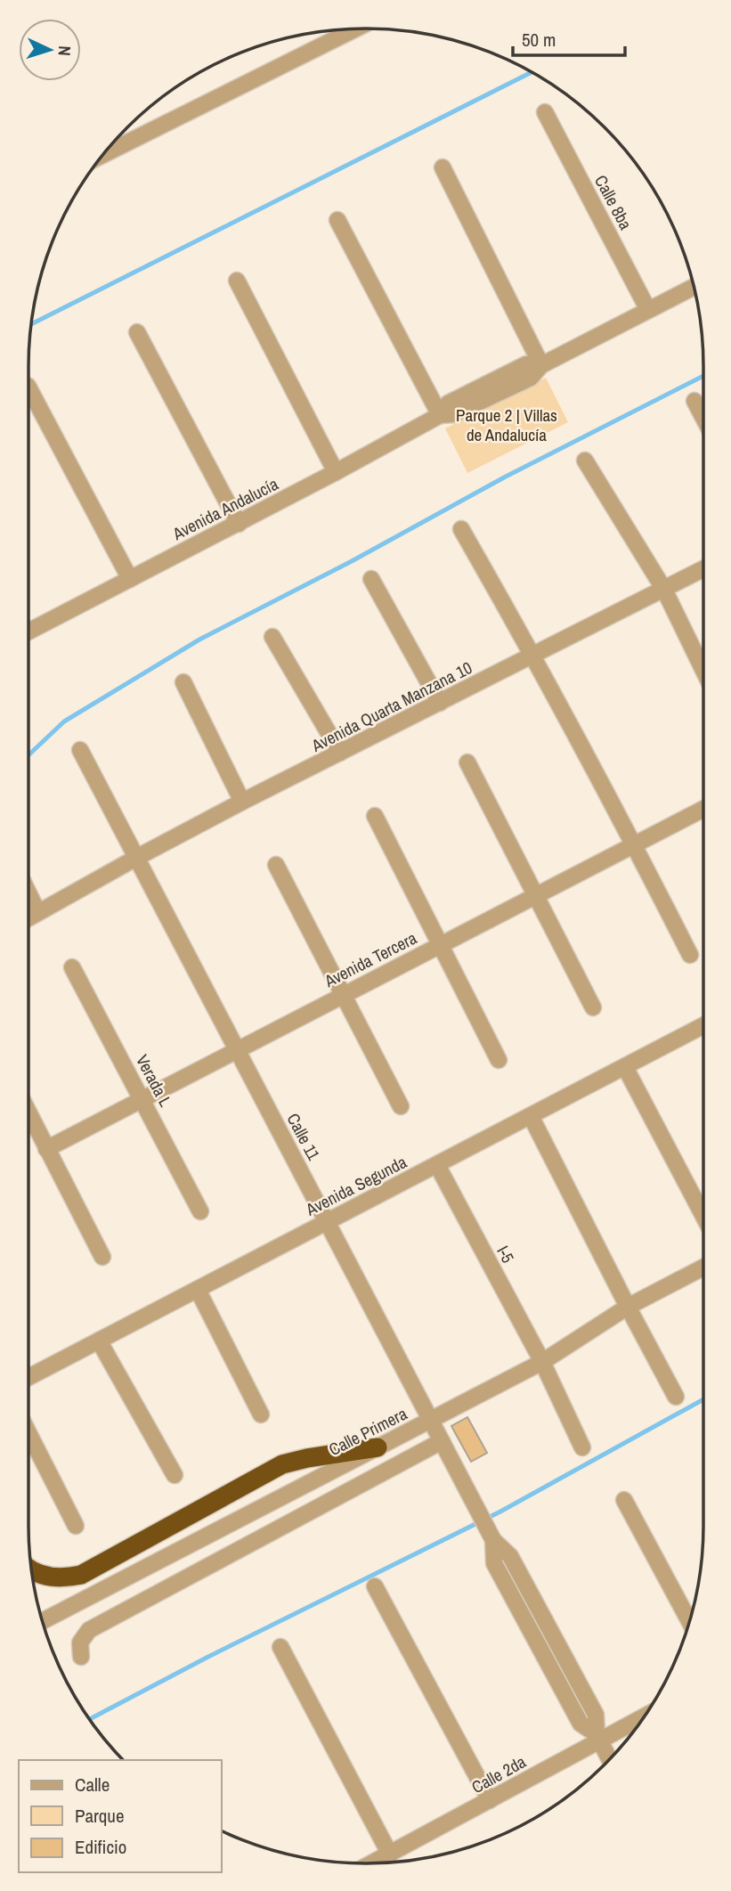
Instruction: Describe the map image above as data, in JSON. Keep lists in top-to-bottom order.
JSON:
{
  "streets": {
    "street": [
      "Calle 8ba",
      "Avenida Andalucía",
      "Avenida Quarta Manzana 10",
      "Avenida Tercera",
      "Verada L",
      "Calle 11",
      "Avenida Segunda",
      "I-5",
      "Calle Primera",
      "Calle 2da"
    ]
  },
  "crossings": [
    ["Calle 8ba", "Avenida Andalucía"],
    ["Avenida Quarta Manzana 10", "Calle 11"],
    ["Avenida Tercera", "Verada L"],
    ["Avenida Tercera", "Calle 11"],
    ["Calle 11", "Avenida Segunda"],
    ["Calle 11", "Calle Primera"],
    ["Calle 11", "Calle 2da"],
    ["Avenida Segunda", "I-5"],
    ["I-5", "Calle Primera"]
  ],
  "parks": ["Parque 2 | Villas de Andalucía"],
  "legend": ["Calle", "Parque", "Edificio"],
  "scale_bar": "50 m",
  "north": "right"
}
